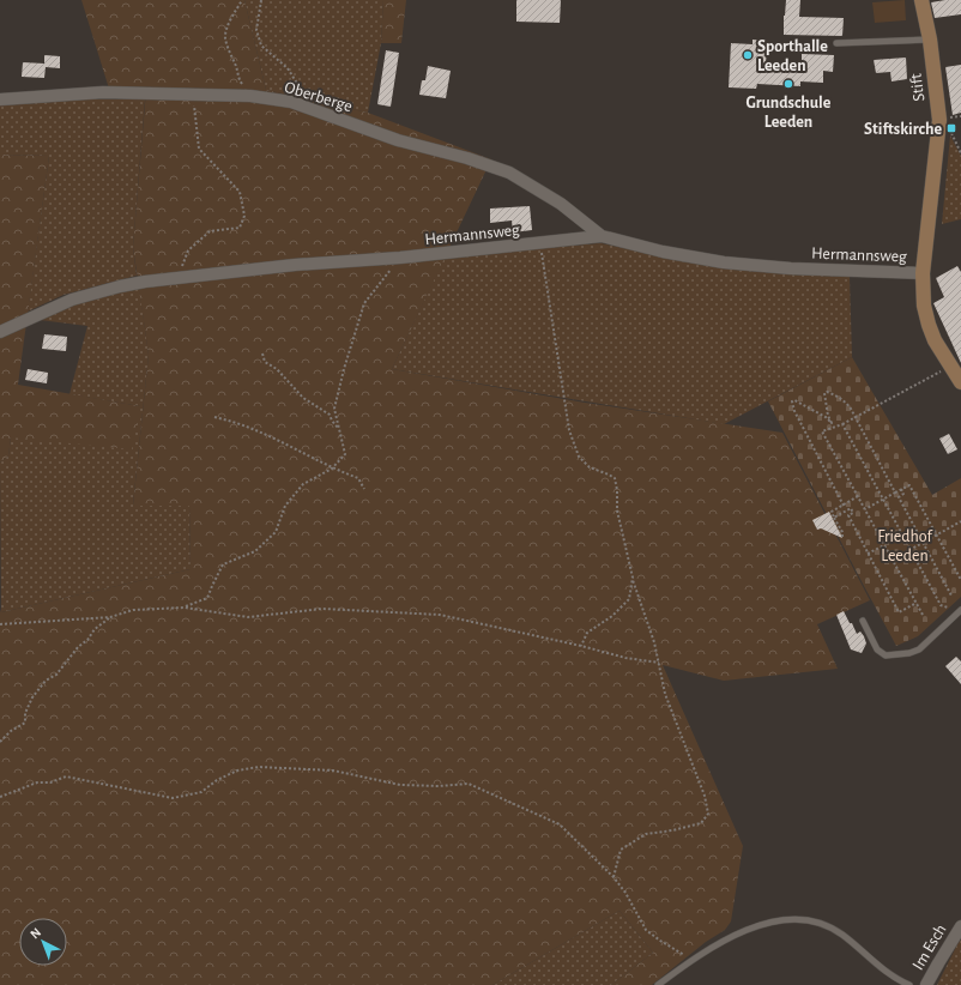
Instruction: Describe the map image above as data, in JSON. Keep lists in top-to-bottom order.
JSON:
{
  "streets": {
    "main road": ["Stift"],
    "street": ["Oberberge", "Hermannsweg", "Im Esch"]
  },
  "crossings": [
    ["Stift", "Hermannsweg"],
    ["Oberberge", "Hermannsweg"]
  ],
  "parks": ["Friedhof Leeden"],
  "places": {
    "other": ["Sporthalle Leeden", "Grundschule Leeden"],
    "transit": ["Stiftskirche"]
  },
  "north": "top left"
}
